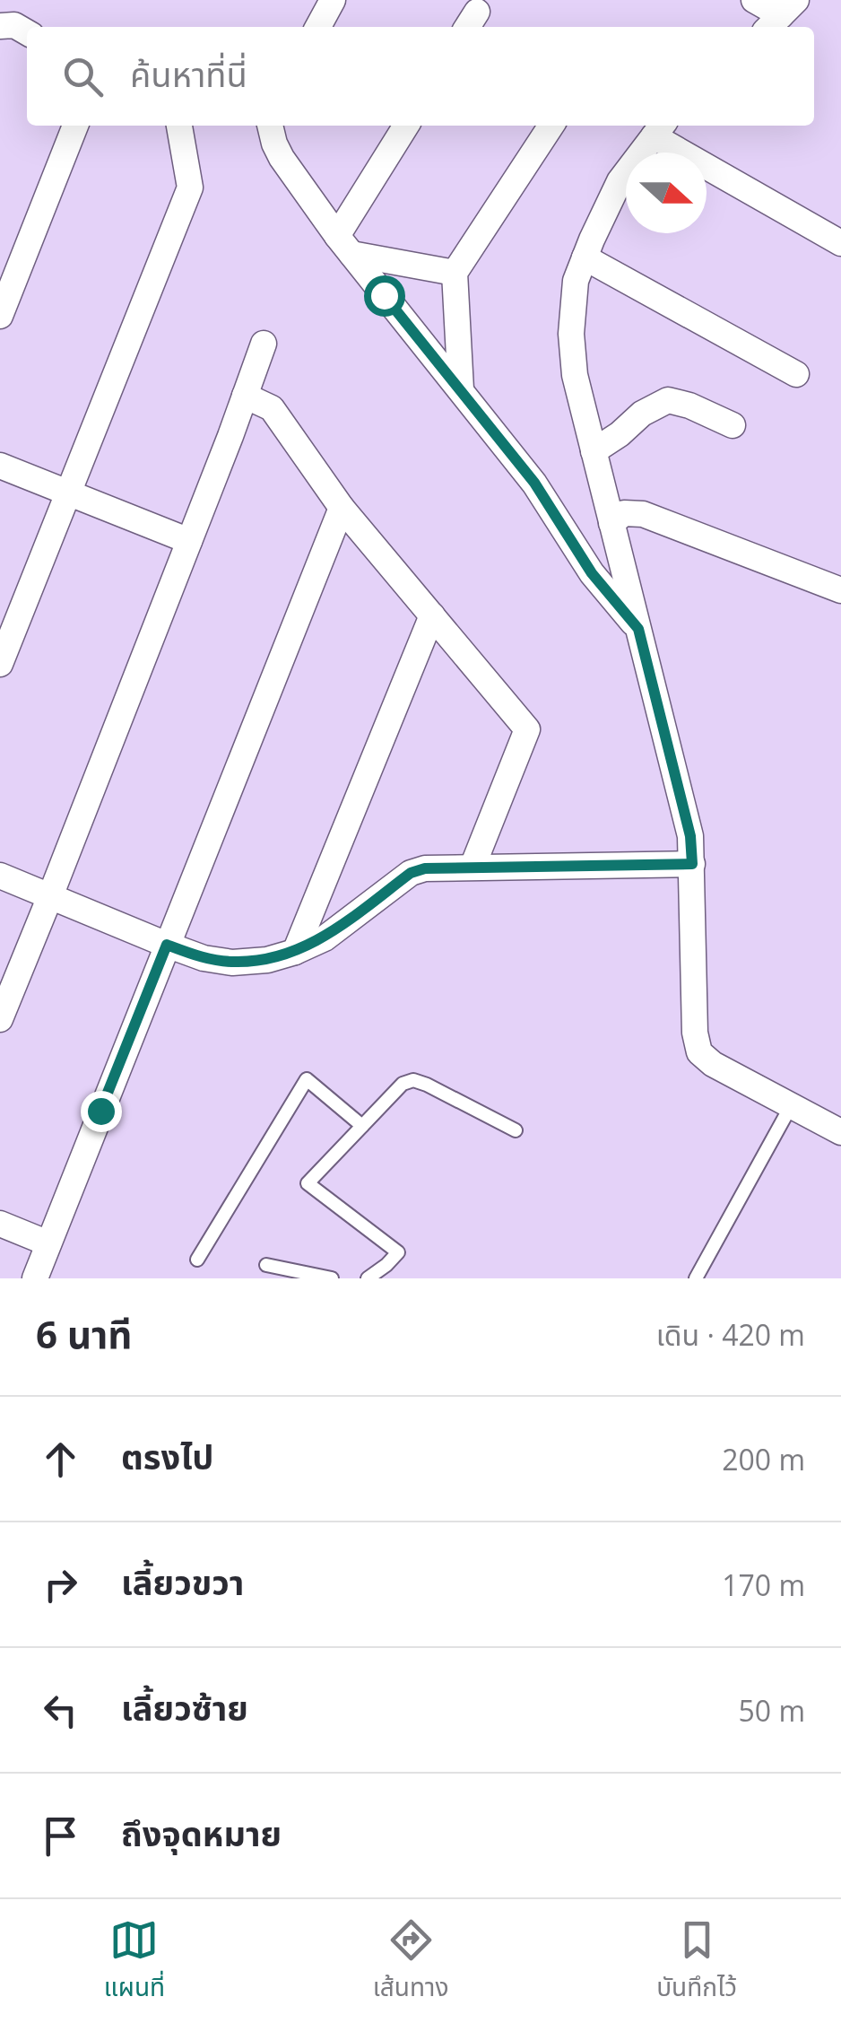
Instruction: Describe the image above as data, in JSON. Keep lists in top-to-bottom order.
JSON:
{
  "north": "right",
  "page": {
    "search": "ค้นหาที่นี่",
    "heading": ["6 นาที", "เดิน · 420 m"],
    "list": [
      ["ตรงไป", "200 m"],
      ["เลี้ยวขวา", "170 m"],
      ["เลี้ยวซ้าย", "50 m"],
      "ถึงจุดหมาย"
    ],
    "nav": ["แผนที่", "เส้นทาง", "บันทึกไว้"]
  }
}
